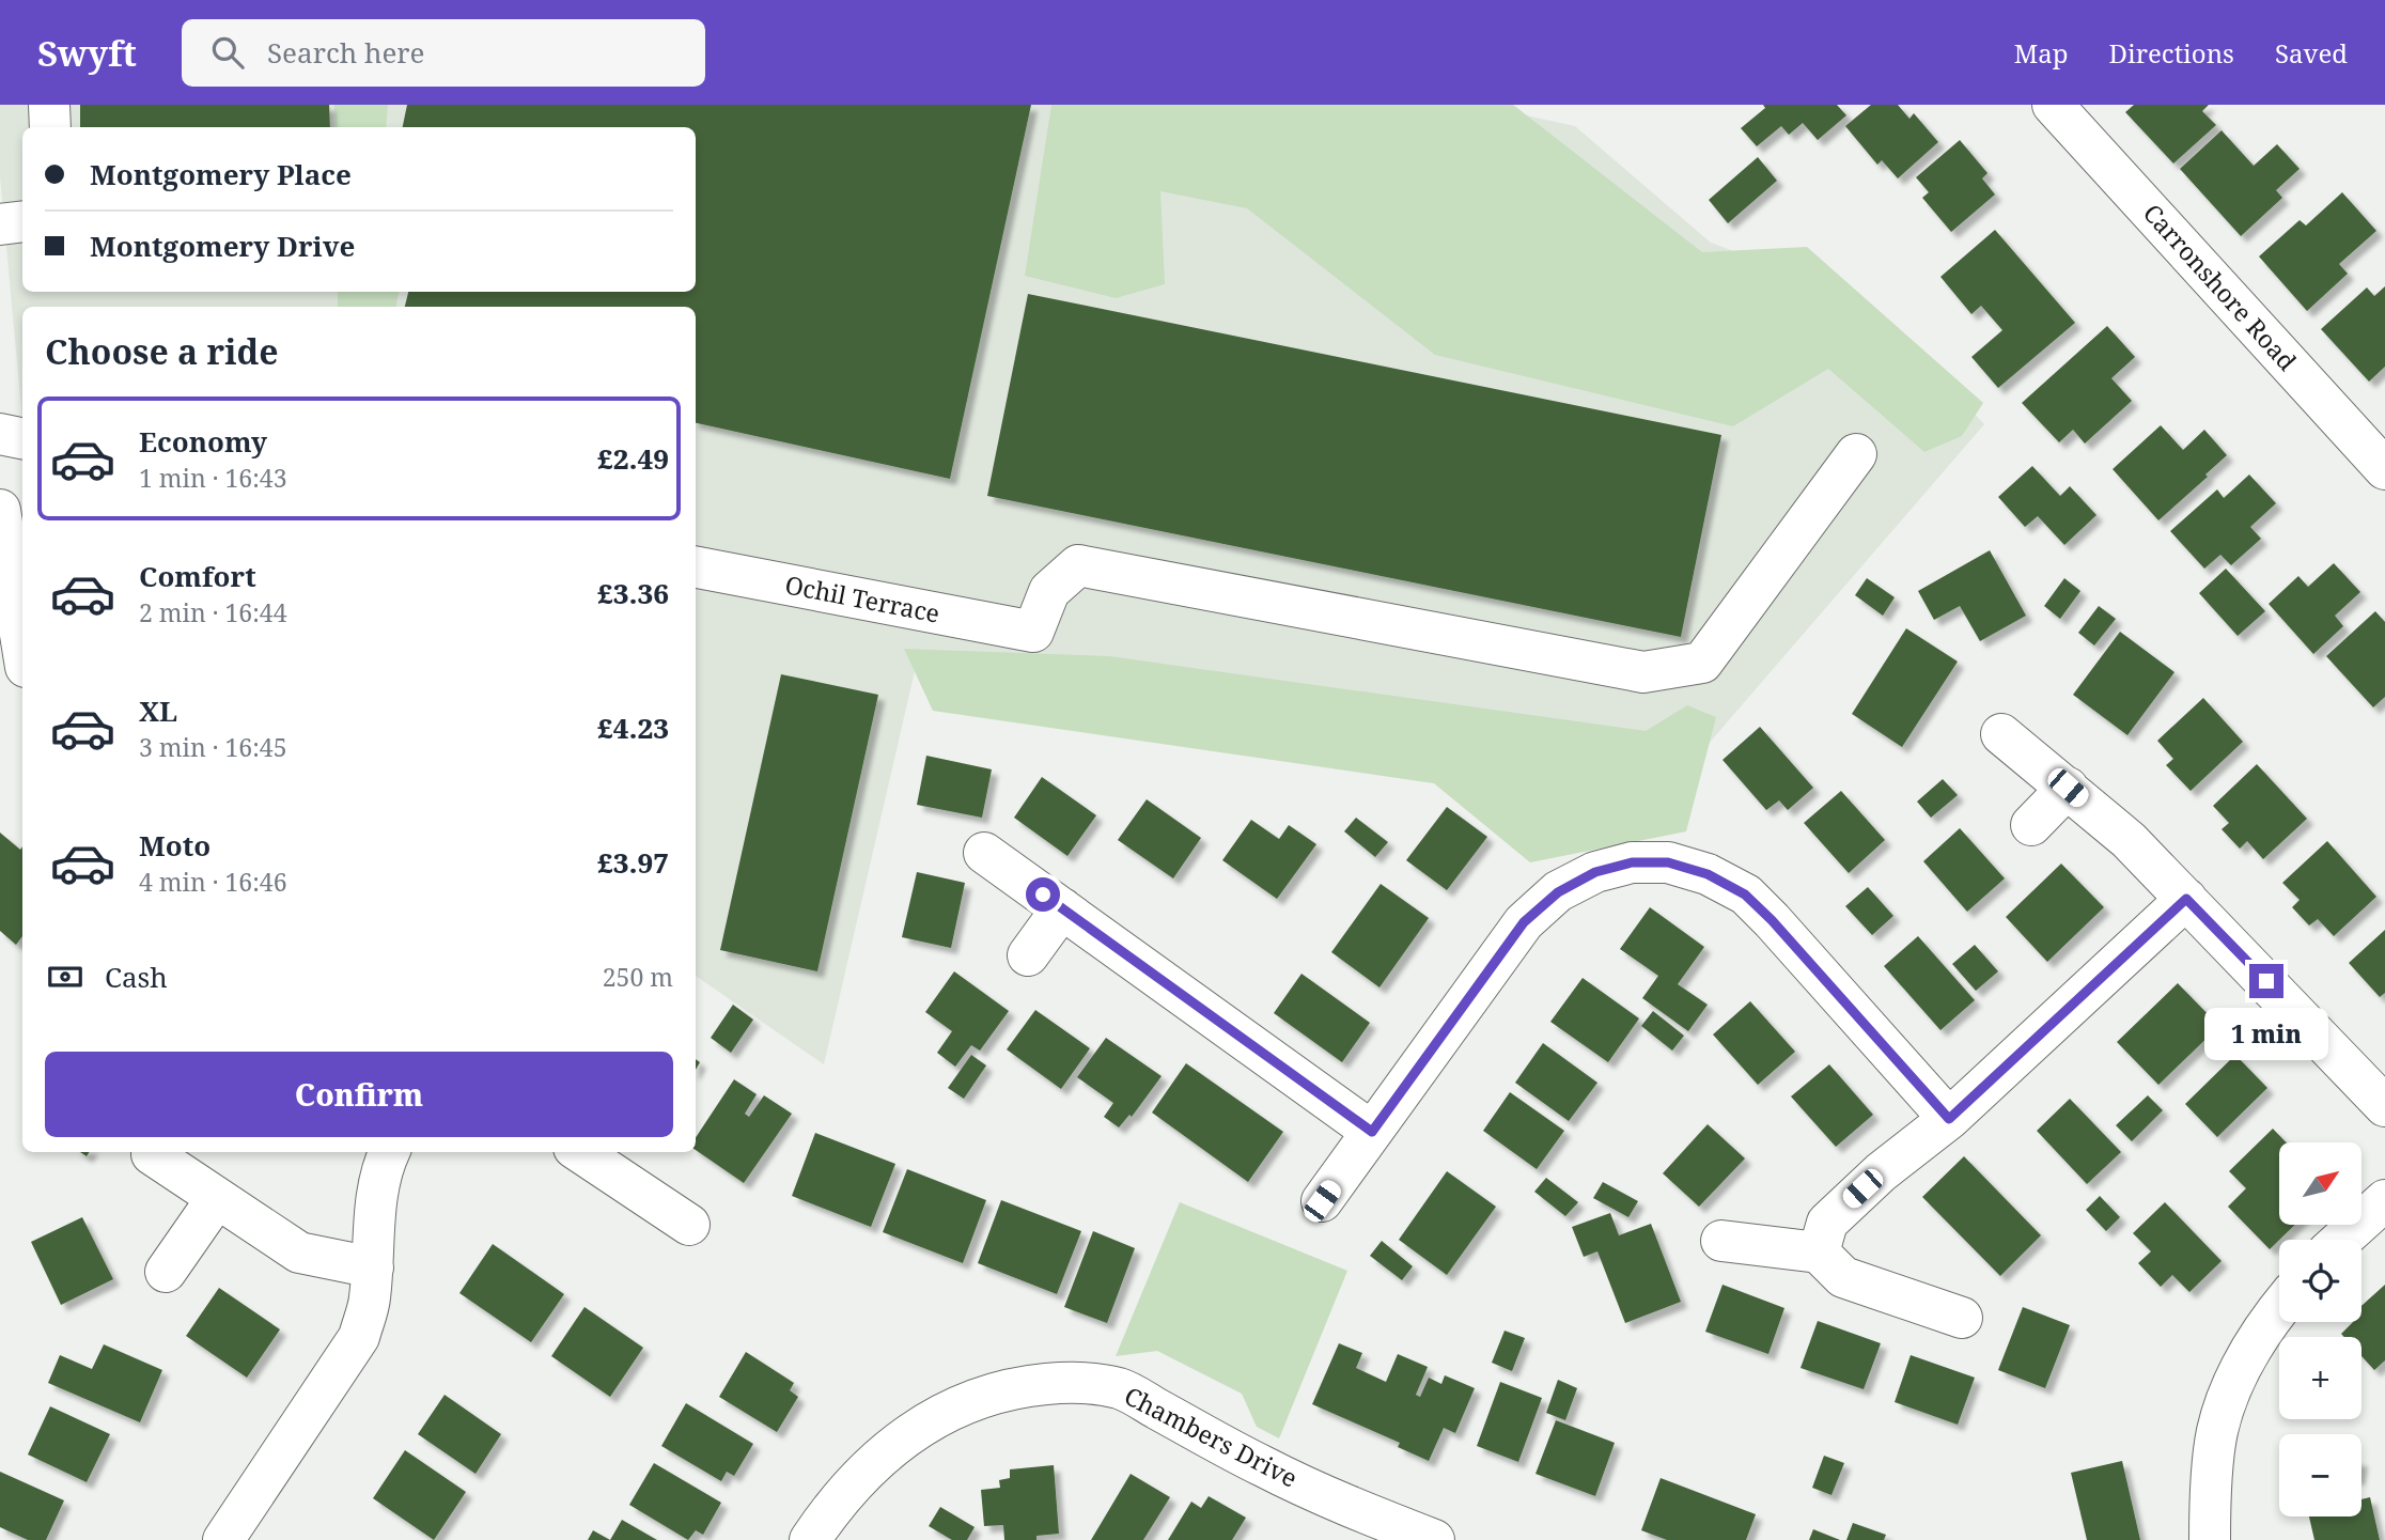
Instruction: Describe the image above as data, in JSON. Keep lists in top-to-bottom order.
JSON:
{
  "streets": {
    "street": ["Carronshore Road", "Ochil Terrace", "Chambers Drive"]
  },
  "north": "top right",
  "page": {
    "header": "Swyft",
    "search": "Search here",
    "nav": ["Map", "Directions", "Saved"],
    "banner": ["Montgomery Place", "Montgomery Drive"],
    "heading": "Choose a ride",
    "list": [
      {
        "name": "Economy",
        "note": "1 min · 16:43",
        "value": "£2.49"
      },
      {
        "name": "Comfort",
        "note": "2 min · 16:44",
        "value": "£3.36"
      },
      {
        "name": "XL",
        "note": "3 min · 16:45",
        "value": "£4.23"
      },
      {
        "name": "Moto",
        "note": "4 min · 16:46",
        "value": "£3.97"
      }
    ],
    "pay": ["Cash", "250 m"],
    "bubble": "1 min",
    "buttons": "Confirm",
    "map_buttons": ["+", "−"]
  }
}
